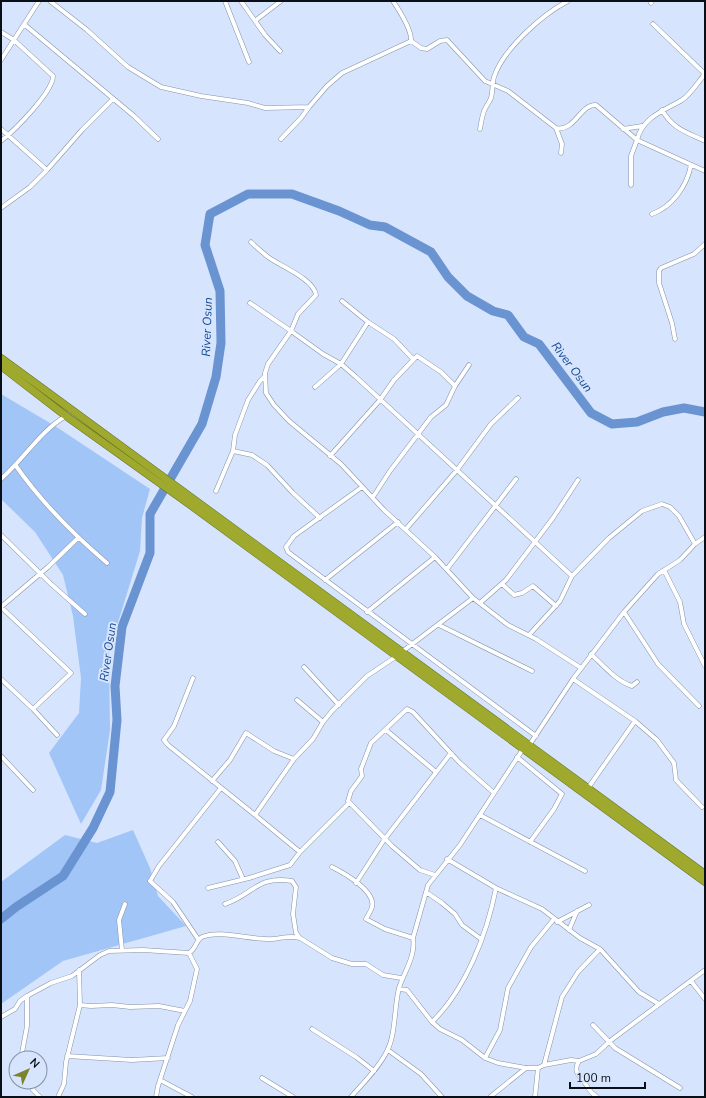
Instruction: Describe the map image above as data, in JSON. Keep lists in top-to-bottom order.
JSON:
{
  "water": ["River Osun"],
  "scale_bar": "100 m",
  "north": "top right"
}
